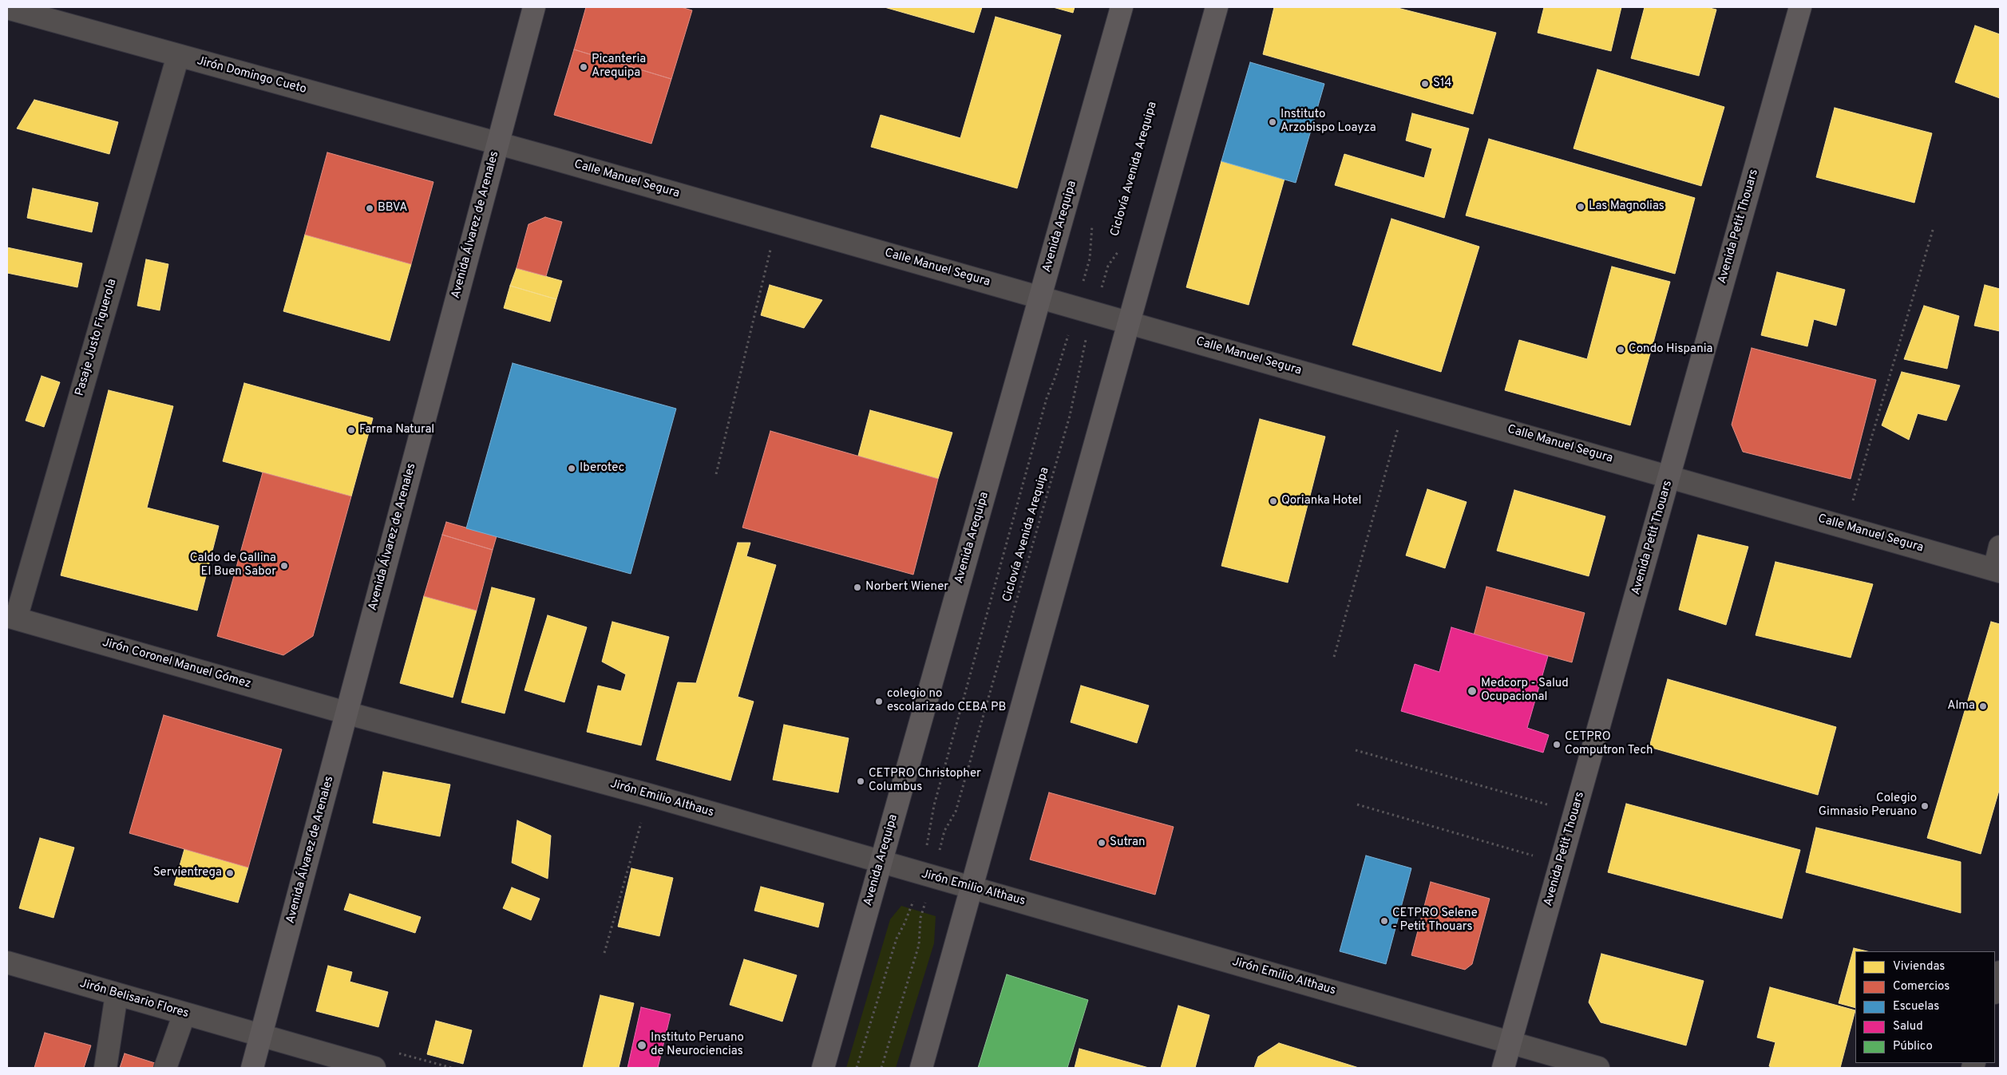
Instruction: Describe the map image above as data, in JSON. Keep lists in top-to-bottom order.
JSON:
{
  "streets": {
    "main road": ["Avenida Álvarez de Arenales", "Avenida Arequipa", "Avenida Petit Thouars"],
    "street": [
      "Jirón Domingo Cueto",
      "Calle Manuel Segura",
      "Pasaje Justo Figuerola",
      "Jirón Coronel Manuel Gómez",
      "Jirón Emilio Althaus",
      "Jirón Belisario Flores"
    ],
    "path": ["Ciclovía Avenida Arequipa"]
  },
  "crossings": [
    ["Jirón Domingo Cueto", "Calle Manuel Segura"],
    ["Jirón Domingo Cueto", "Avenida Álvarez de Arenales"],
    ["Jirón Domingo Cueto", "Pasaje Justo Figuerola"],
    ["Ciclovía Avenida Arequipa", "Calle Manuel Segura"],
    ["Ciclovía Avenida Arequipa", "Jirón Emilio Althaus"],
    ["Calle Manuel Segura", "Avenida Álvarez de Arenales"],
    ["Calle Manuel Segura", "Avenida Arequipa"],
    ["Calle Manuel Segura", "Avenida Petit Thouars"],
    ["Avenida Álvarez de Arenales", "Jirón Coronel Manuel Gómez"],
    ["Avenida Álvarez de Arenales", "Jirón Emilio Althaus"],
    ["Avenida Álvarez de Arenales", "Jirón Belisario Flores"],
    ["Avenida Arequipa", "Jirón Emilio Althaus"],
    ["Avenida Petit Thouars", "Jirón Emilio Althaus"],
    ["Pasaje Justo Figuerola", "Jirón Coronel Manuel Gómez"],
    ["Jirón Coronel Manuel Gómez", "Jirón Emilio Althaus"]
  ],
  "places": [
    "Picanteria Arequipa",
    "S14",
    "Instituto Arzobispo Loayza",
    "Las Magnolias",
    "BBVA",
    "Condo Hispania",
    "Farma Natural",
    "Iberotec",
    "Qorianka Hotel",
    "Caldo de Gallina El Buen Sabor",
    "Norbert Wiener",
    "Medcorp - Salud Ocupacional",
    "colegio no escolarizado CEBA PB",
    "Alma",
    "CETPRO Computron Tech",
    "CETPRO Christopher Columbus",
    "Colegio Gimnasio Peruano",
    "Sutran",
    "Servientrega",
    "CETPRO Selene - Petit Thouars",
    "Instituto Peruano de Neurociencias"
  ],
  "legend": [
    "Viviendas",
    "Comercios",
    "Escuelas",
    "Salud",
    "Público"
  ]
}
